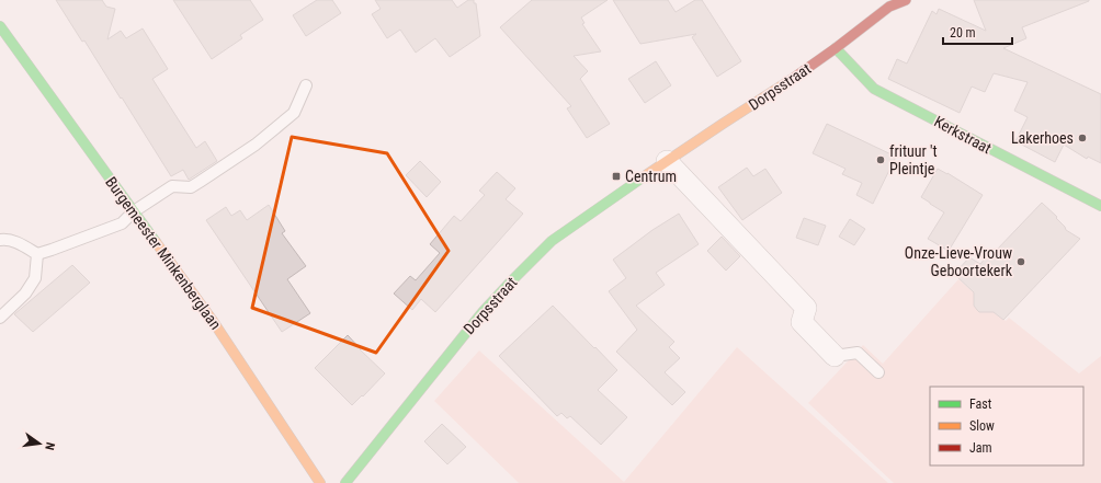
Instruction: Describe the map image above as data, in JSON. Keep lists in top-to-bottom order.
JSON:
{
  "streets": {
    "street": ["Dorpsstraat", "Kerkstraat", "Burgemeester Minkenberglaan"]
  },
  "crossings": [
    ["Dorpsstraat", "Kerkstraat"]
  ],
  "places": {
    "other": ["Lakerhoes", "frituur 't Pleintje", "Onze-Lieve-Vrouw Geboortekerk"],
    "transit": ["Centrum"]
  },
  "legend": ["Fast", "Slow", "Jam"],
  "scale_bar": "20 m",
  "north": "right"
}
